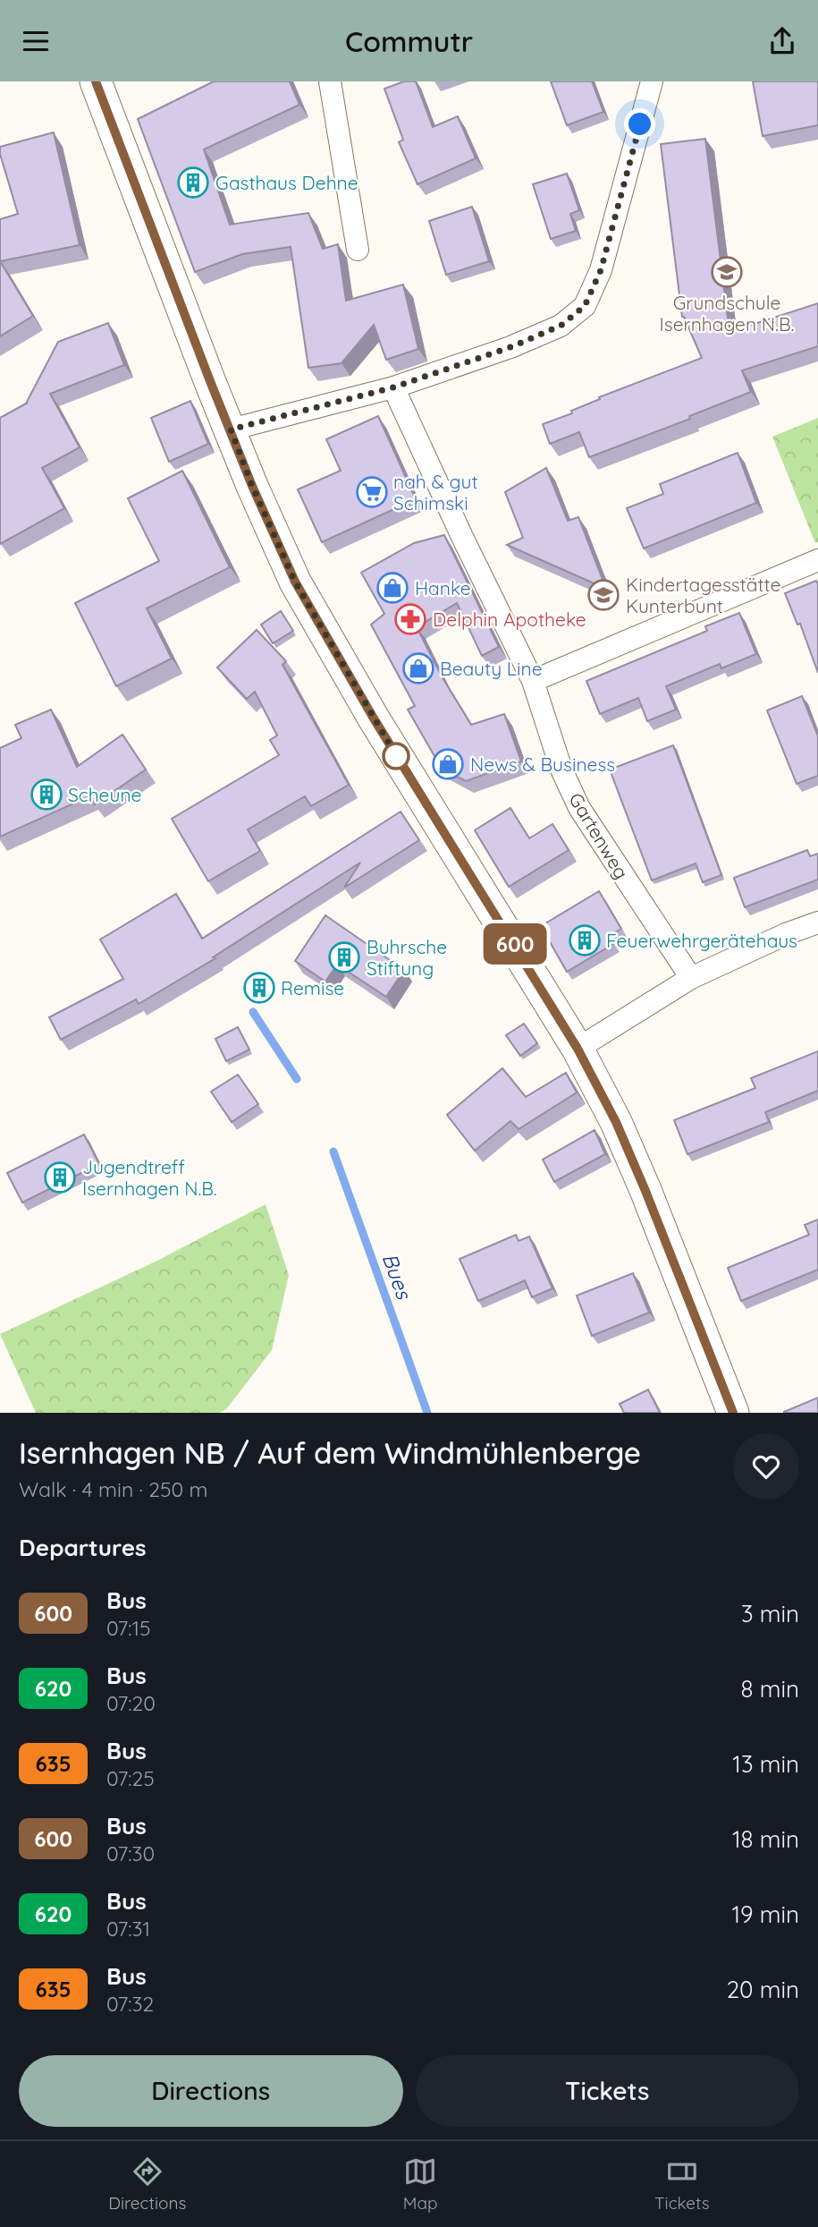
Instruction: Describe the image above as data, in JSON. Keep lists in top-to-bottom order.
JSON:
{
  "streets": {
    "street": ["Gartenweg"]
  },
  "water": ["Bues"],
  "places": {
    "building": [
      "Gasthaus Dehne",
      "Scheune",
      "Feuerwehrgerätehaus",
      "Buhrsche Stiftung",
      "Remise",
      "Jugendtreff Isernhagen N.B."
    ],
    "school or university": ["Grundschule Isernhagen N.B.", "Kindertagesstätte Kunterbunt"],
    "supermarket": ["nah & gut Schimski"],
    "shop": ["Hanke", "Beauty Line", "News & Business"],
    "pharmacy": ["Delphin Apotheke"]
  },
  "lines": ["bus line 600"],
  "page": {
    "header": "Commutr",
    "on_map": "600",
    "heading": [
      ["Isernhagen NB / Auf dem Windmühlenberge", "Walk · 4 min · 250 m"],
      "Departures"
    ],
    "list": [
      {
        "mark": "600",
        "name": "Bus",
        "note": "07:15",
        "value": "3 min"
      },
      {
        "mark": "620",
        "name": "Bus",
        "note": "07:20",
        "value": "8 min"
      },
      {
        "mark": "635",
        "name": "Bus",
        "note": "07:25",
        "value": "13 min"
      },
      {
        "mark": "600",
        "name": "Bus",
        "note": "07:30",
        "value": "18 min"
      },
      {
        "mark": "620",
        "name": "Bus",
        "note": "07:31",
        "value": "19 min"
      },
      {
        "mark": "635",
        "name": "Bus",
        "note": "07:32",
        "value": "20 min"
      }
    ],
    "buttons": ["Directions", "Tickets"],
    "tabs": ["Directions", "Map", "Tickets"]
  }
}
